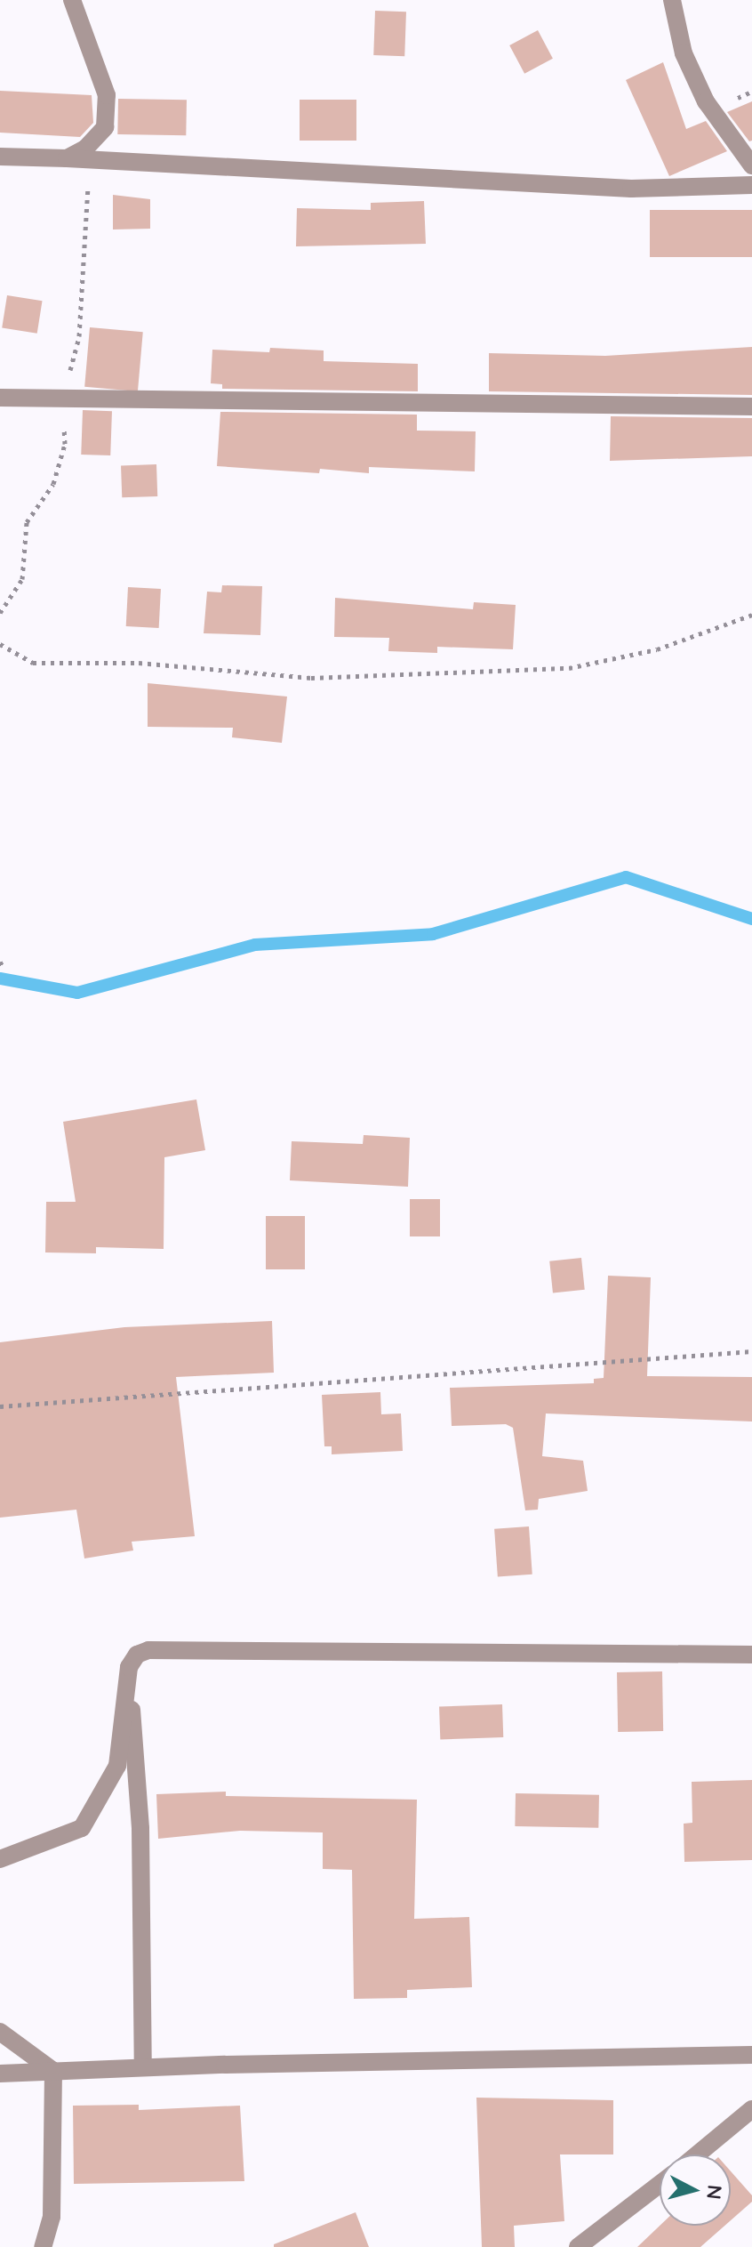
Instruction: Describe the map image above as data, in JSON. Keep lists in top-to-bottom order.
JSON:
{
  "north": "right"
}
